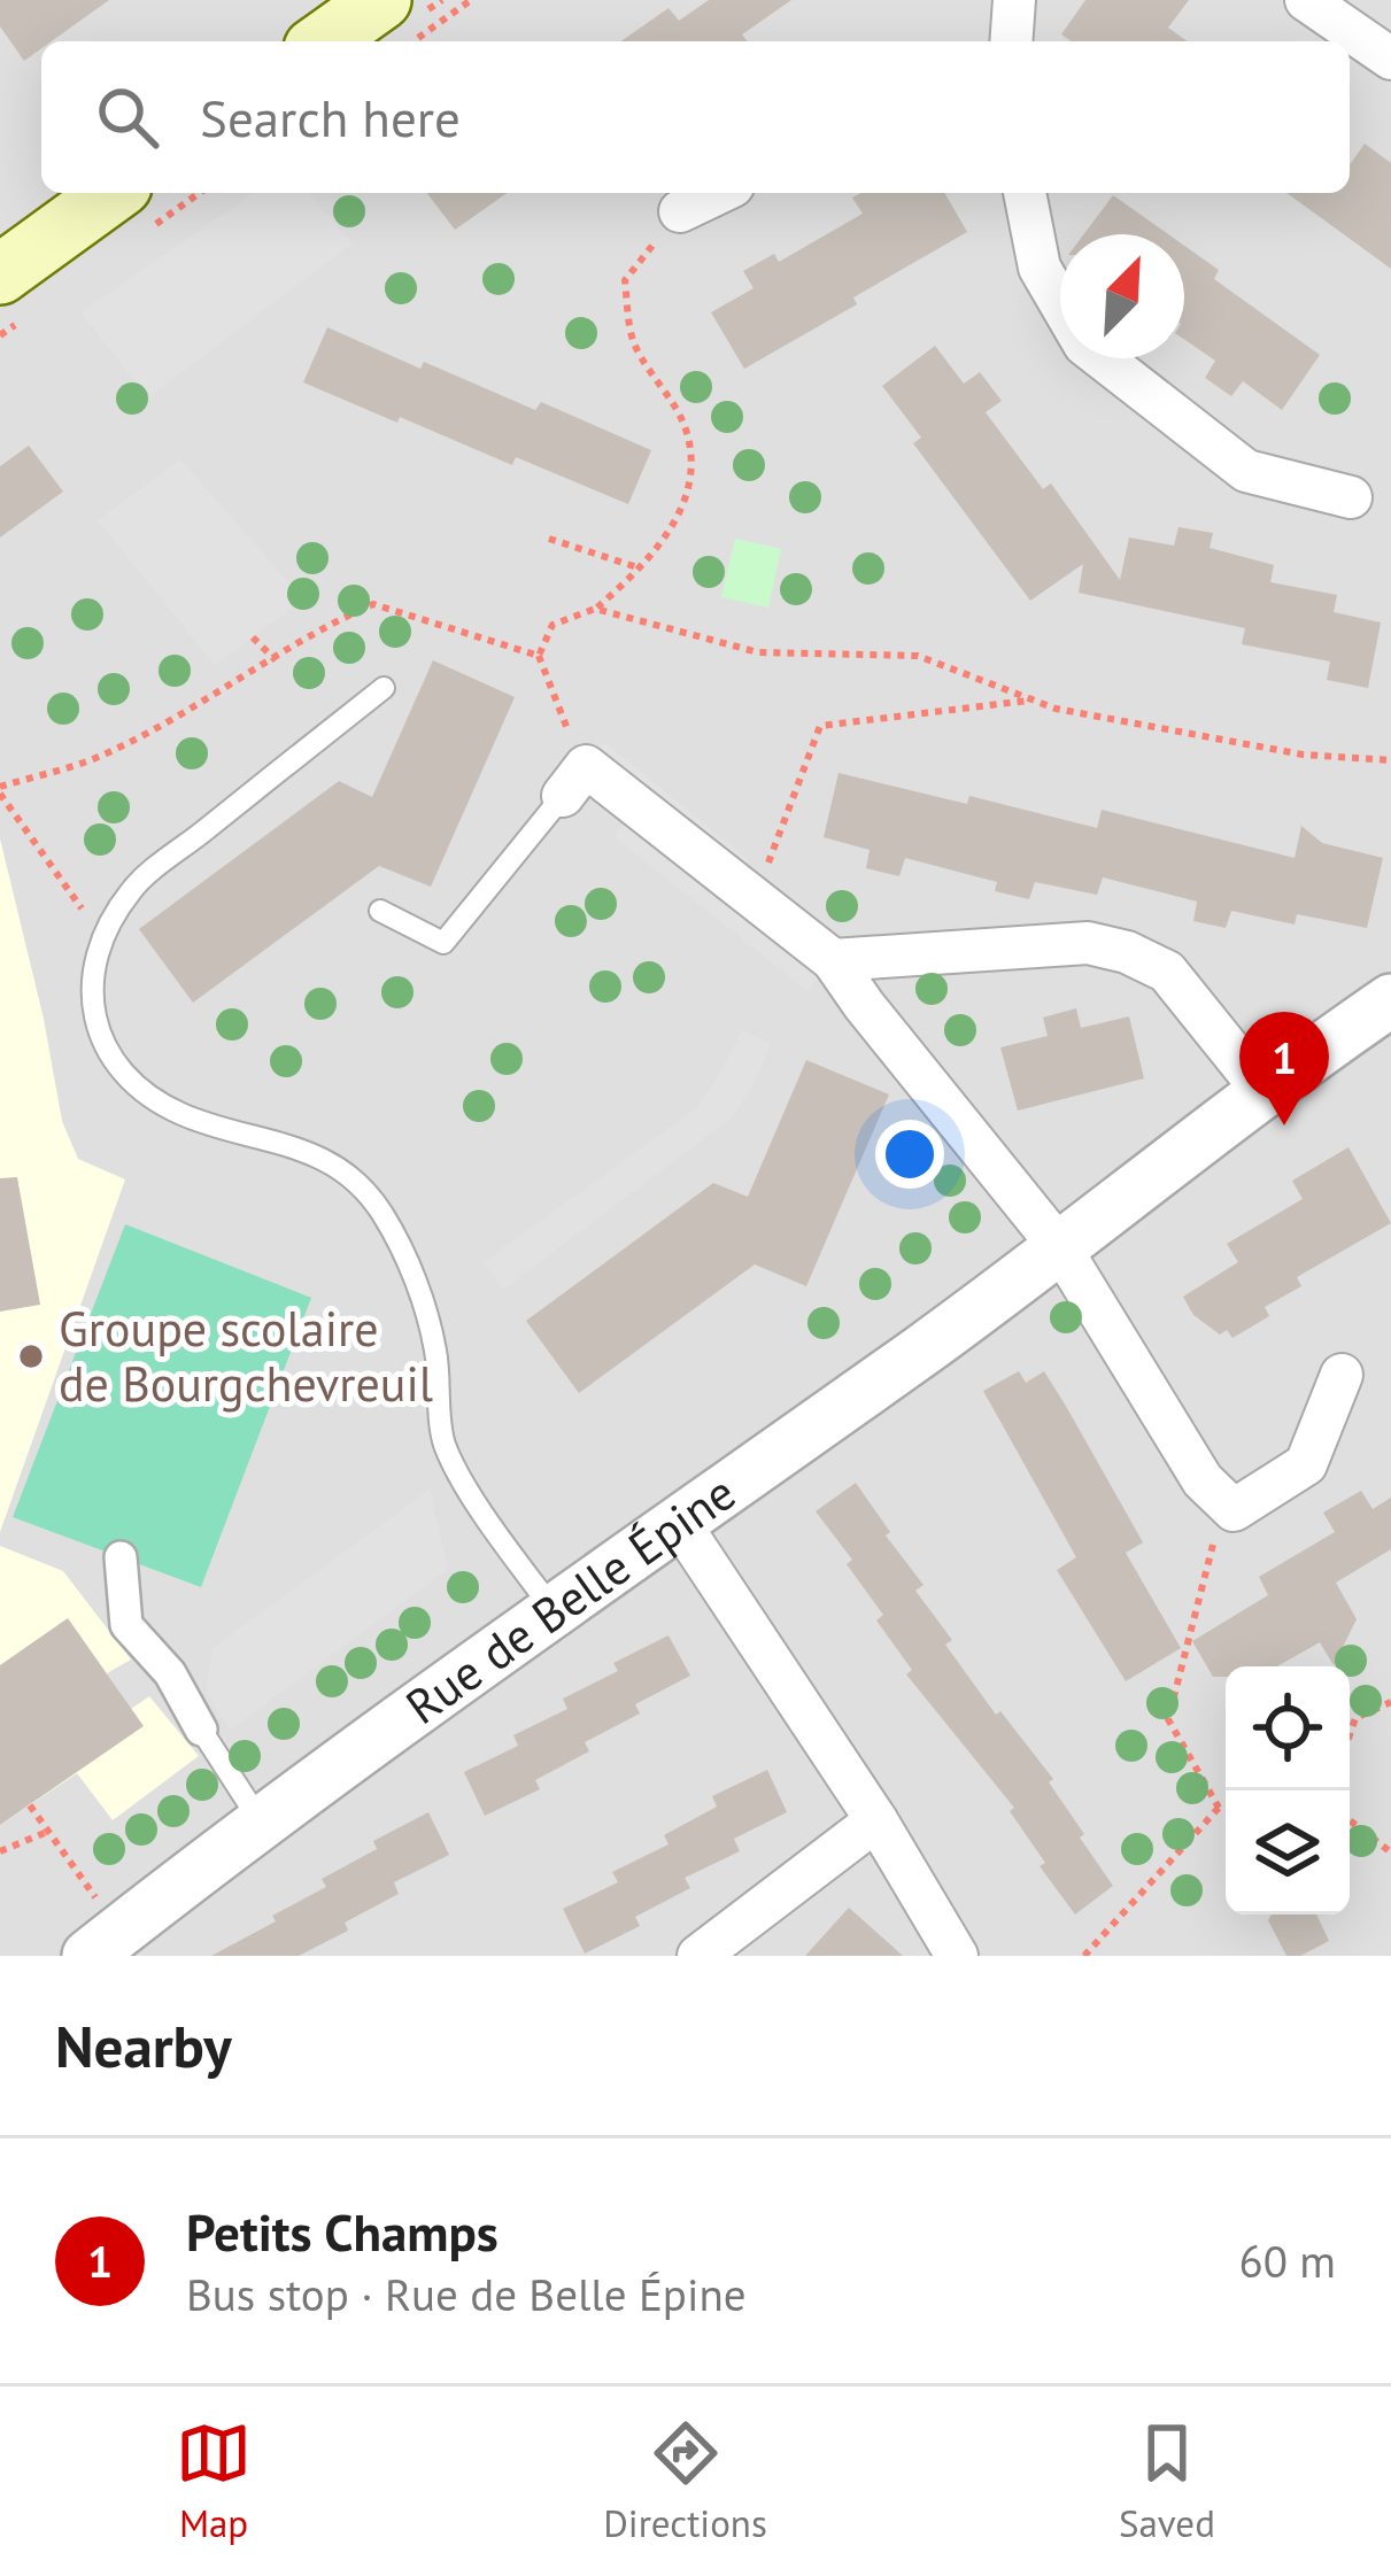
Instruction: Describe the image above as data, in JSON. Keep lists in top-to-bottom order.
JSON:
{
  "streets": {
    "street": ["Rue de Belle Épine"]
  },
  "places": ["Groupe scolaire de Bourgchevreuil"],
  "north": "top right",
  "page": {
    "search": "Search here",
    "pins": "1",
    "heading": "Nearby",
    "list": [
      {
        "mark": "1",
        "name": "Petits Champs",
        "note": "Bus stop · Rue de Belle Épine",
        "value": "60 m"
      }
    ],
    "nav": ["Map", "Directions", "Saved"]
  }
}
